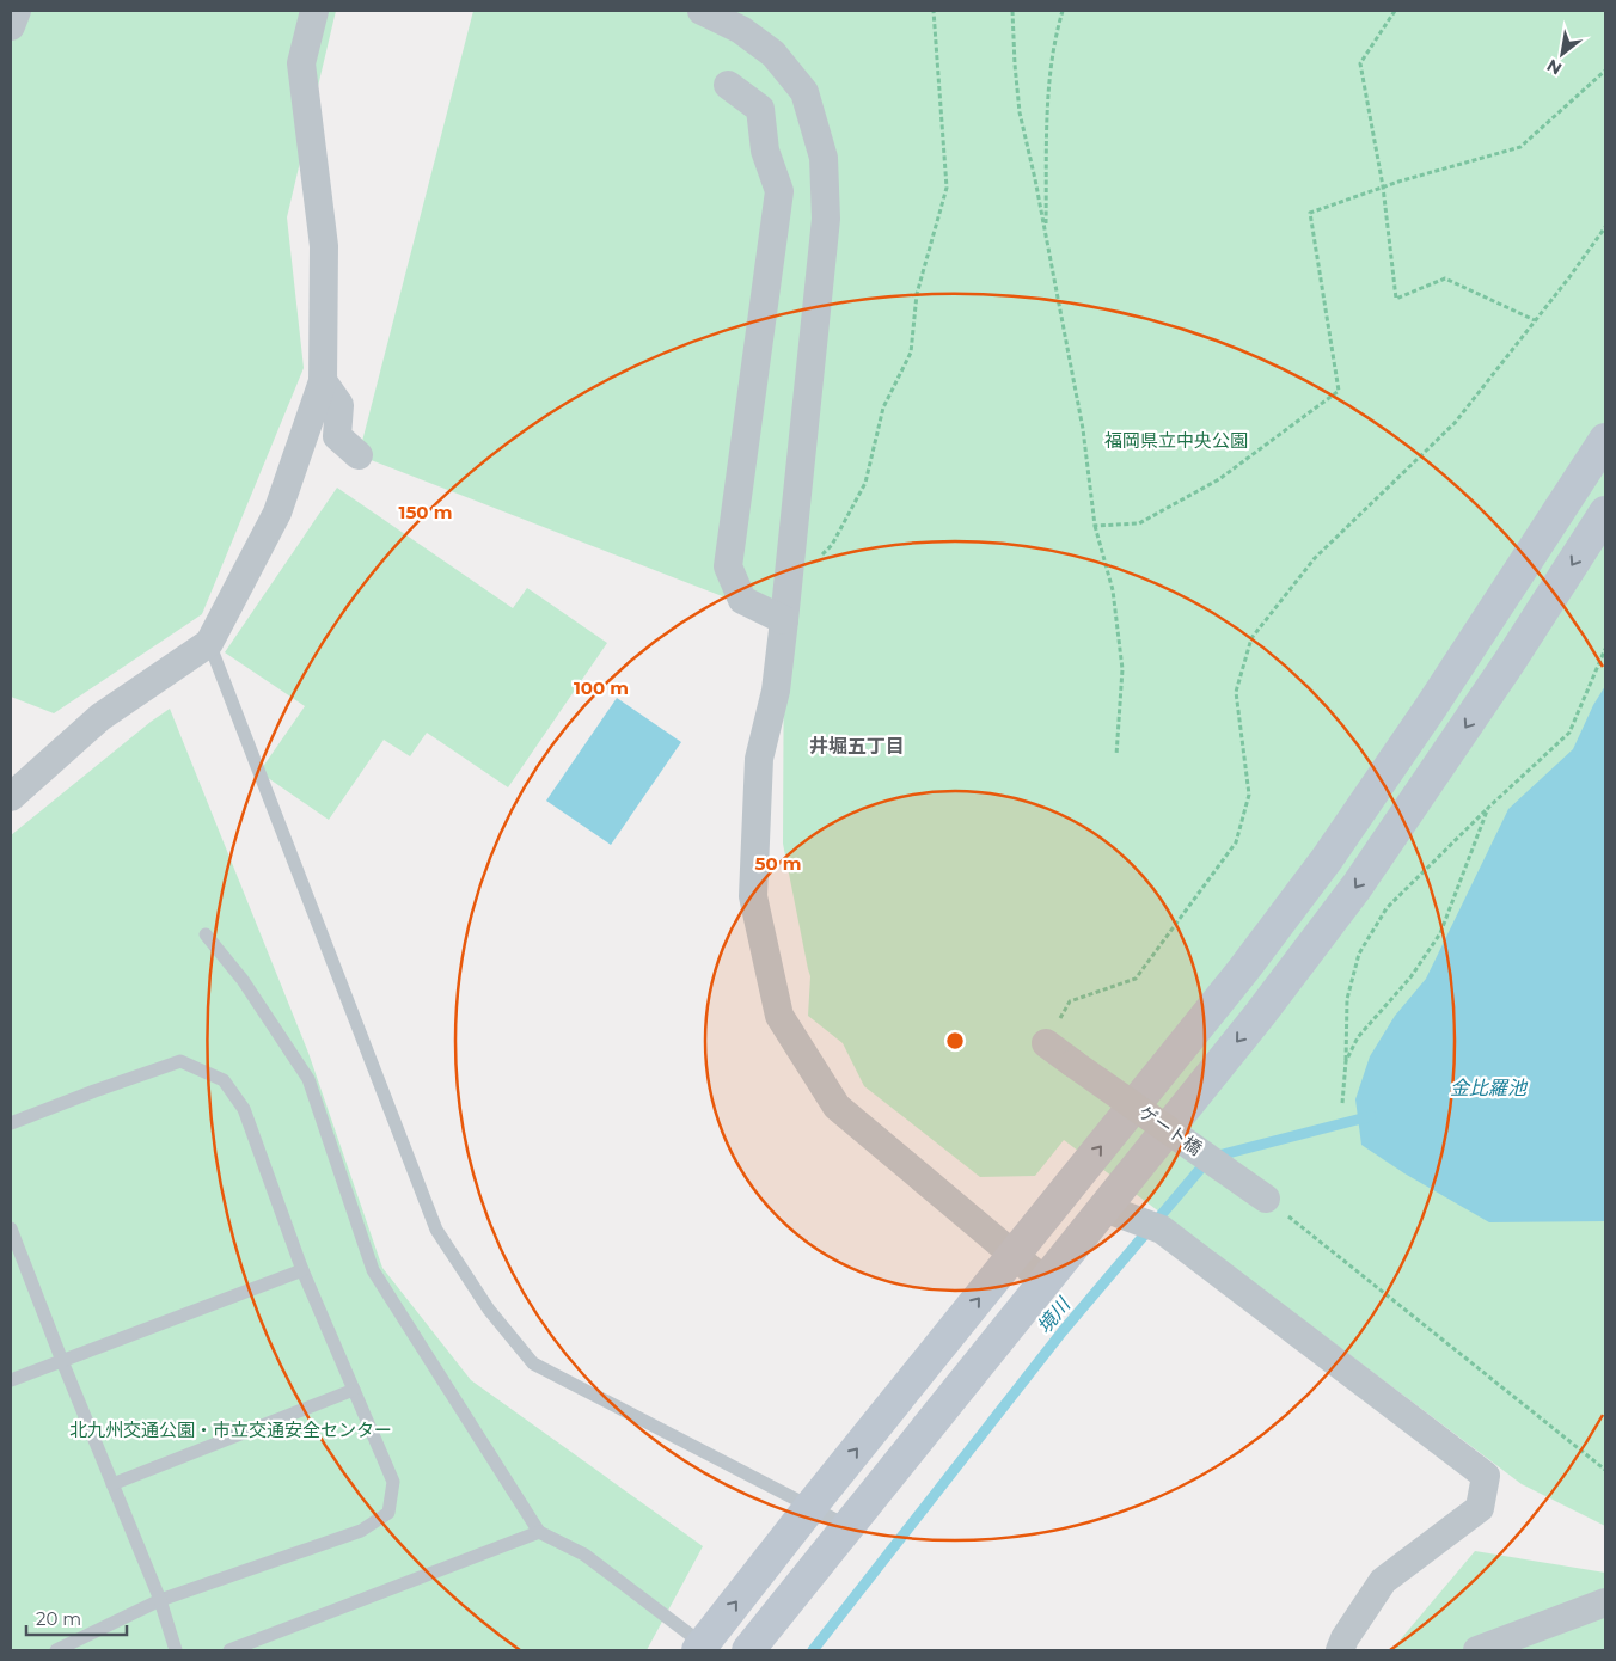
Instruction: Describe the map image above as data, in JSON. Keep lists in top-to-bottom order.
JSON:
{
  "streets": {
    "street": ["ゲート橋"]
  },
  "districts": ["井堀五丁目"],
  "water": ["金比羅池", "境川"],
  "parks": ["福岡県立中央公園", "北九州交通公園・市立交通安全センター"],
  "scale_bar": "20 m",
  "north": "bottom left",
  "rings": ["150 m", "100 m", "50 m"]
}
